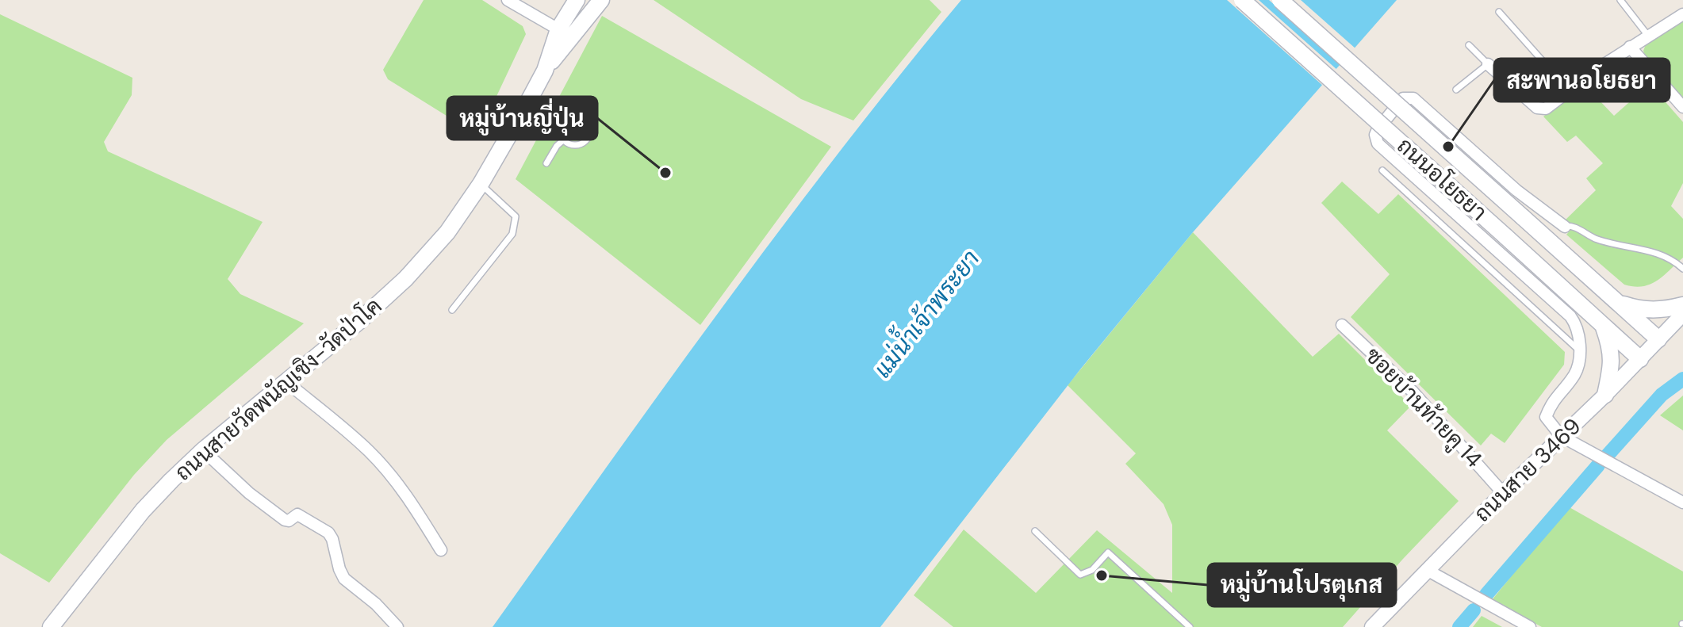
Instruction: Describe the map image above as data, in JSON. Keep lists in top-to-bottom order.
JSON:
{
  "streets": {
    "main road": ["ถนนอโยธยา", "ถนนสายวัดพนัญเชิง-วัดป่าโค"],
    "street": ["ซอยบ้านท้ายคู 14", "ถนนสาย 3469"]
  },
  "crossings": [
    ["ถนนอโยธยา", "ถนนสาย 3469"],
    ["ซอยบ้านท้ายคู 14", "ถนนสาย 3469"]
  ],
  "water": ["แม่น้ำเจ้าพระยา"],
  "places": ["สะพานอโยธยา", "หมู่บ้านญี่ปุ่น", "หมู่บ้านโปรตุเกส"]
}
